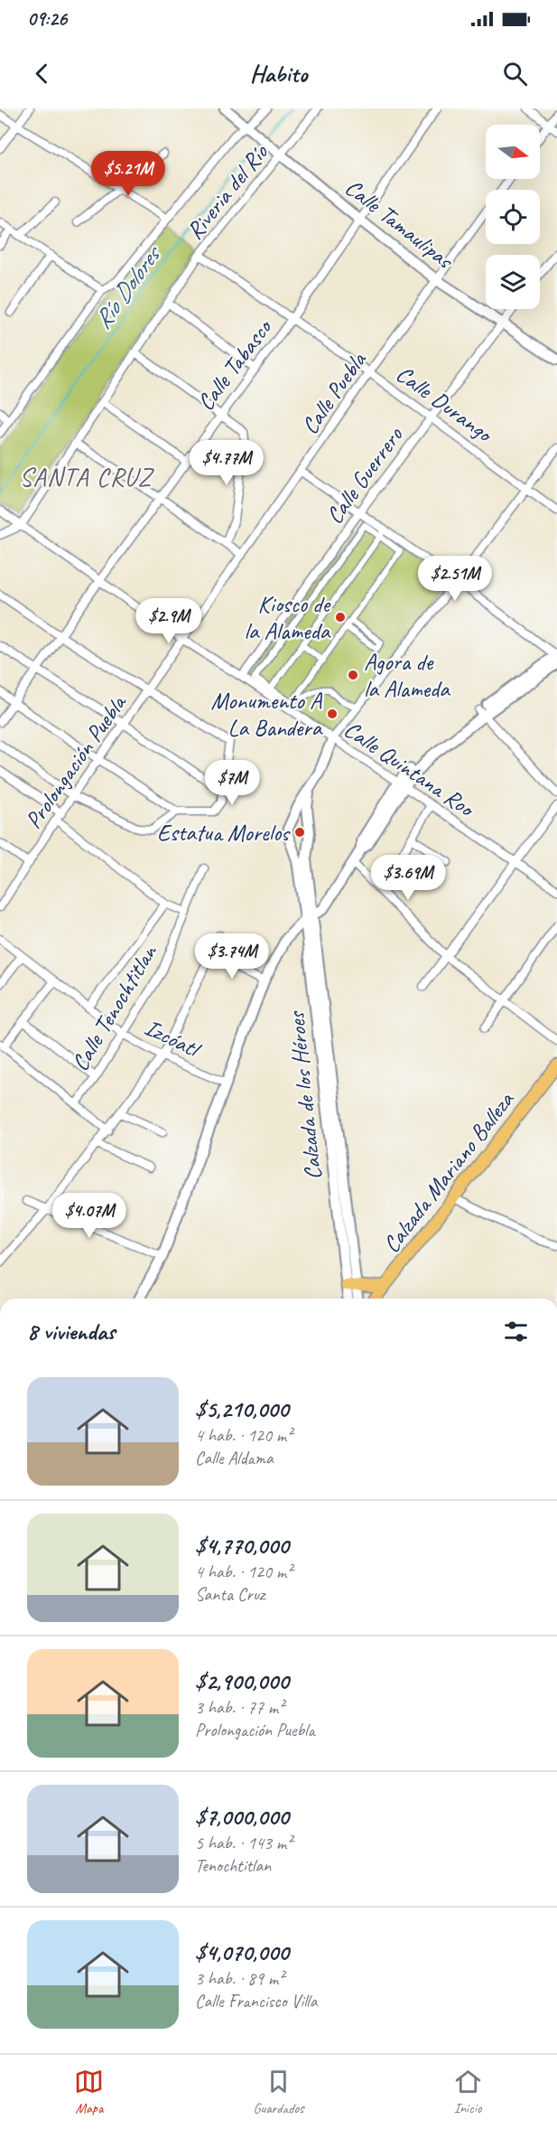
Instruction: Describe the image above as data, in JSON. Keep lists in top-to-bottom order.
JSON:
{
  "streets": {
    "main road": ["Calzada Mariano Balleza"],
    "street": [
      "Riveria del Río",
      "Calle Tamaulipas",
      "Calle Tabasco",
      "Calle Puebla",
      "Calle Durango",
      "Calle Guerrero",
      "Prolongación Puebla",
      "Calle Quintana Roo",
      "Calle Tenochtitlan",
      "Izcóatl",
      "Calzada de los Héroes"
    ]
  },
  "crossings": [
    ["Riveria del Río", "Calle Tamaulipas"],
    ["Riveria del Río", "Calle Durango"],
    ["Riveria del Río", "Calle Quintana Roo"],
    ["Calle Tamaulipas", "Calle Tabasco"],
    ["Calle Tamaulipas", "Calle Puebla"],
    ["Calle Tamaulipas", "Calle Guerrero"],
    ["Calle Tabasco", "Calle Durango"],
    ["Calle Tabasco", "Calle Quintana Roo"],
    ["Calle Puebla", "Calle Durango"],
    ["Calle Puebla", "Prolongación Puebla"],
    ["Calle Puebla", "Calle Quintana Roo"],
    ["Calle Durango", "Calle Guerrero"],
    ["Calle Guerrero", "Calle Quintana Roo"],
    ["Prolongación Puebla", "Calle Quintana Roo"],
    ["Calle Tenochtitlan", "Izcóatl"]
  ],
  "districts": ["SANTA CRUZ"],
  "water": ["Río Dolores"],
  "places": [
    "Kiosco de la Alameda",
    "Agora de la Alameda",
    "Monumento A La Bandera",
    "Estatua Morelos"
  ],
  "north": "right",
  "page": {
    "status": "09:26",
    "header": "Habito",
    "price": [
      "$5.21M",
      "$4.77M",
      "$2.51M",
      "$2.9M",
      "$7M",
      "$3.69M",
      "$3.74M",
      "$4.07M"
    ],
    "heading": "8 viviendas",
    "list": [
      {
        "name": "$5,210,000",
        "note": "4 hab. · 120 m² · Calle Aldama"
      },
      {
        "name": "$4,770,000",
        "note": "4 hab. · 120 m² · Santa Cruz"
      },
      {
        "name": "$2,900,000",
        "note": "3 hab. · 77 m² · Prolongación Puebla"
      },
      {
        "name": "$7,000,000",
        "note": "5 hab. · 143 m² · Tenochtitlan"
      },
      {
        "name": "$4,070,000",
        "note": "3 hab. · 89 m² · Calle Francisco Villa"
      }
    ],
    "tabs": ["Mapa", "Guardados", "Inicio"]
  }
}
